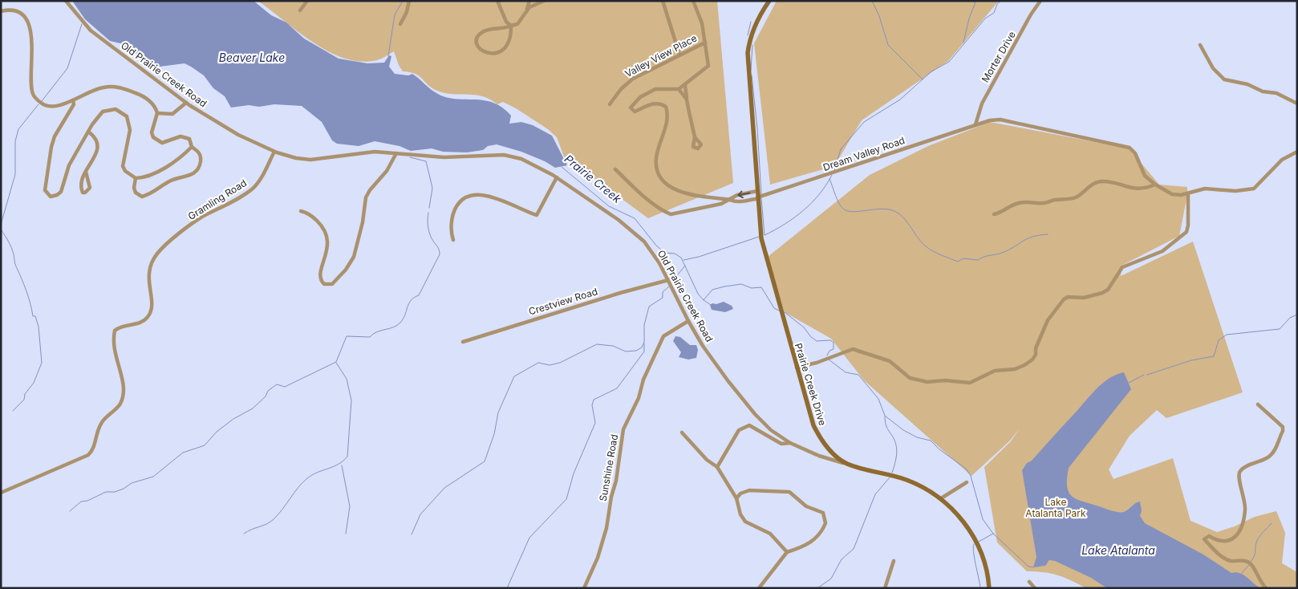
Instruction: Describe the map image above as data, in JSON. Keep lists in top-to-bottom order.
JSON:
{
  "streets": {
    "main road": ["Prairie Creek Drive"],
    "street": [
      "Valley View Place",
      "Morter Drive",
      "Old Prairie Creek Road",
      "Dream Valley Road",
      "Gramling Road",
      "Crestview Road",
      "Sunshine Road"
    ]
  },
  "crossings": [
    ["Morter Drive", "Dream Valley Road"],
    ["Old Prairie Creek Road", "Gramling Road"],
    ["Old Prairie Creek Road", "Crestview Road"],
    ["Old Prairie Creek Road", "Prairie Creek Drive"],
    ["Old Prairie Creek Road", "Sunshine Road"],
    ["Dream Valley Road", "Prairie Creek Drive"]
  ],
  "water": ["Beaver Lake", "Prairie Creek", "Lake Atalanta"],
  "parks": ["Lake Atalanta Park"]
}
